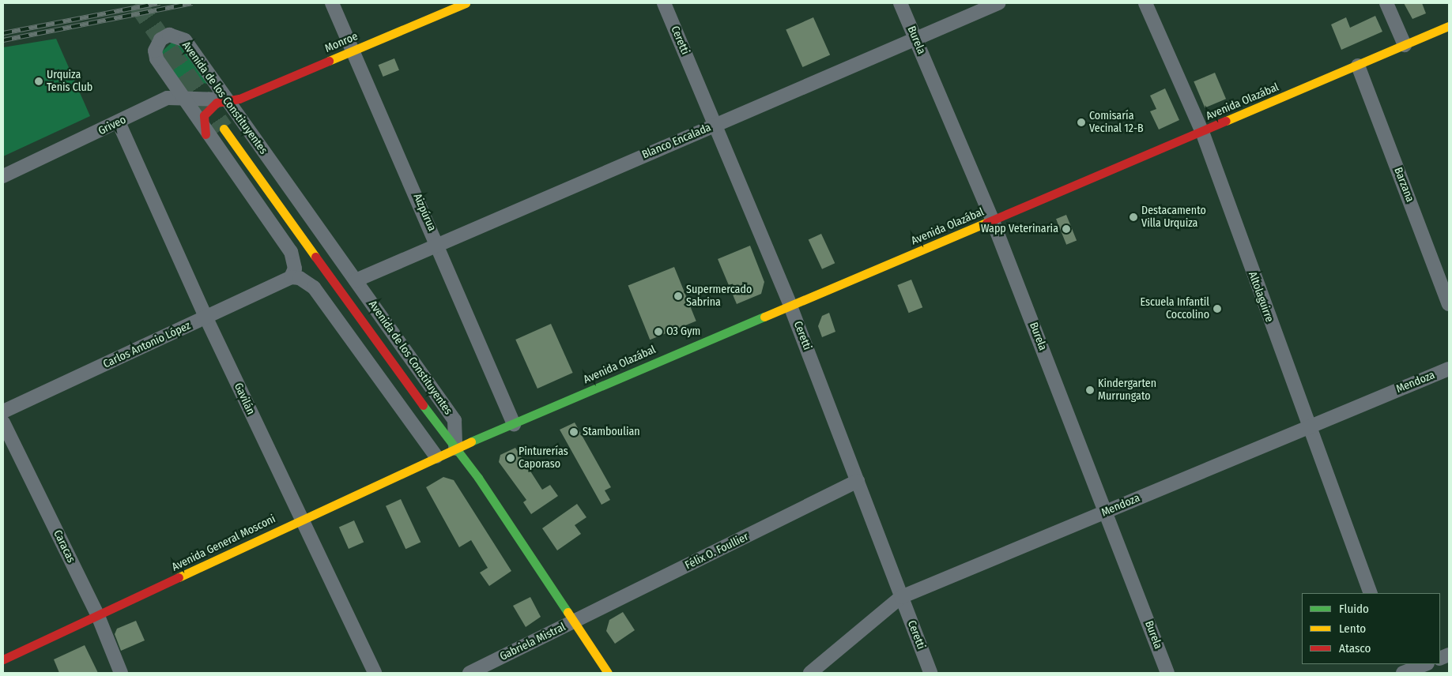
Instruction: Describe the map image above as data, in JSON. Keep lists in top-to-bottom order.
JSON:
{
  "streets": {
    "main road": [
      "Monroe",
      "Avenida de los Constituyentes",
      "Avenida Olazábal",
      "Avenida General Mosconi"
    ],
    "street": [
      "Ceretti",
      "Burela",
      "Griveo",
      "Blanco Encalada",
      "Barzana",
      "Aizpúrua",
      "Altolaguirre",
      "Carlos Antonio López",
      "Mendoza",
      "Gavilán",
      "Caracas",
      "Félix O. Foullier",
      "Gabriela Mistral"
    ]
  },
  "crossings": [
    ["Ceretti", "Avenida Olazábal"],
    ["Ceretti", "Blanco Encalada"],
    ["Ceretti", "Mendoza"],
    ["Ceretti", "Félix O. Foullier"],
    ["Burela", "Avenida Olazábal"],
    ["Burela", "Blanco Encalada"],
    ["Burela", "Mendoza"],
    ["Monroe", "Avenida de los Constituyentes"],
    ["Monroe", "Griveo"],
    ["Monroe", "Aizpúrua"],
    ["Avenida de los Constituyentes", "Avenida Olazábal"],
    ["Avenida de los Constituyentes", "Griveo"],
    ["Avenida de los Constituyentes", "Blanco Encalada"],
    ["Avenida de los Constituyentes", "Carlos Antonio López"],
    ["Avenida de los Constituyentes", "Avenida General Mosconi"],
    ["Avenida de los Constituyentes", "Félix O. Foullier"],
    ["Avenida de los Constituyentes", "Gabriela Mistral"],
    ["Avenida Olazábal", "Barzana"],
    ["Avenida Olazábal", "Aizpúrua"],
    ["Avenida Olazábal", "Altolaguirre"],
    ["Avenida Olazábal", "Avenida General Mosconi"],
    ["Griveo", "Gavilán"],
    ["Blanco Encalada", "Aizpúrua"],
    ["Altolaguirre", "Mendoza"],
    ["Carlos Antonio López", "Gavilán"],
    ["Gavilán", "Avenida General Mosconi"],
    ["Avenida General Mosconi", "Caracas"],
    ["Félix O. Foullier", "Gabriela Mistral"]
  ],
  "places": [
    "Urquiza Tenis Club",
    "Comisaría Vecinal 12-B",
    "Destacamento Villa Urquiza",
    "Wapp Veterinaria",
    "Supermercado Sabrina",
    "Escuela Infantil Coccolino",
    "O3 Gym",
    "Kindergarten Murrungato",
    "Stamboulian",
    "Pinturerías Caporaso"
  ],
  "legend": ["Fluido", "Lento", "Atasco"]
}
